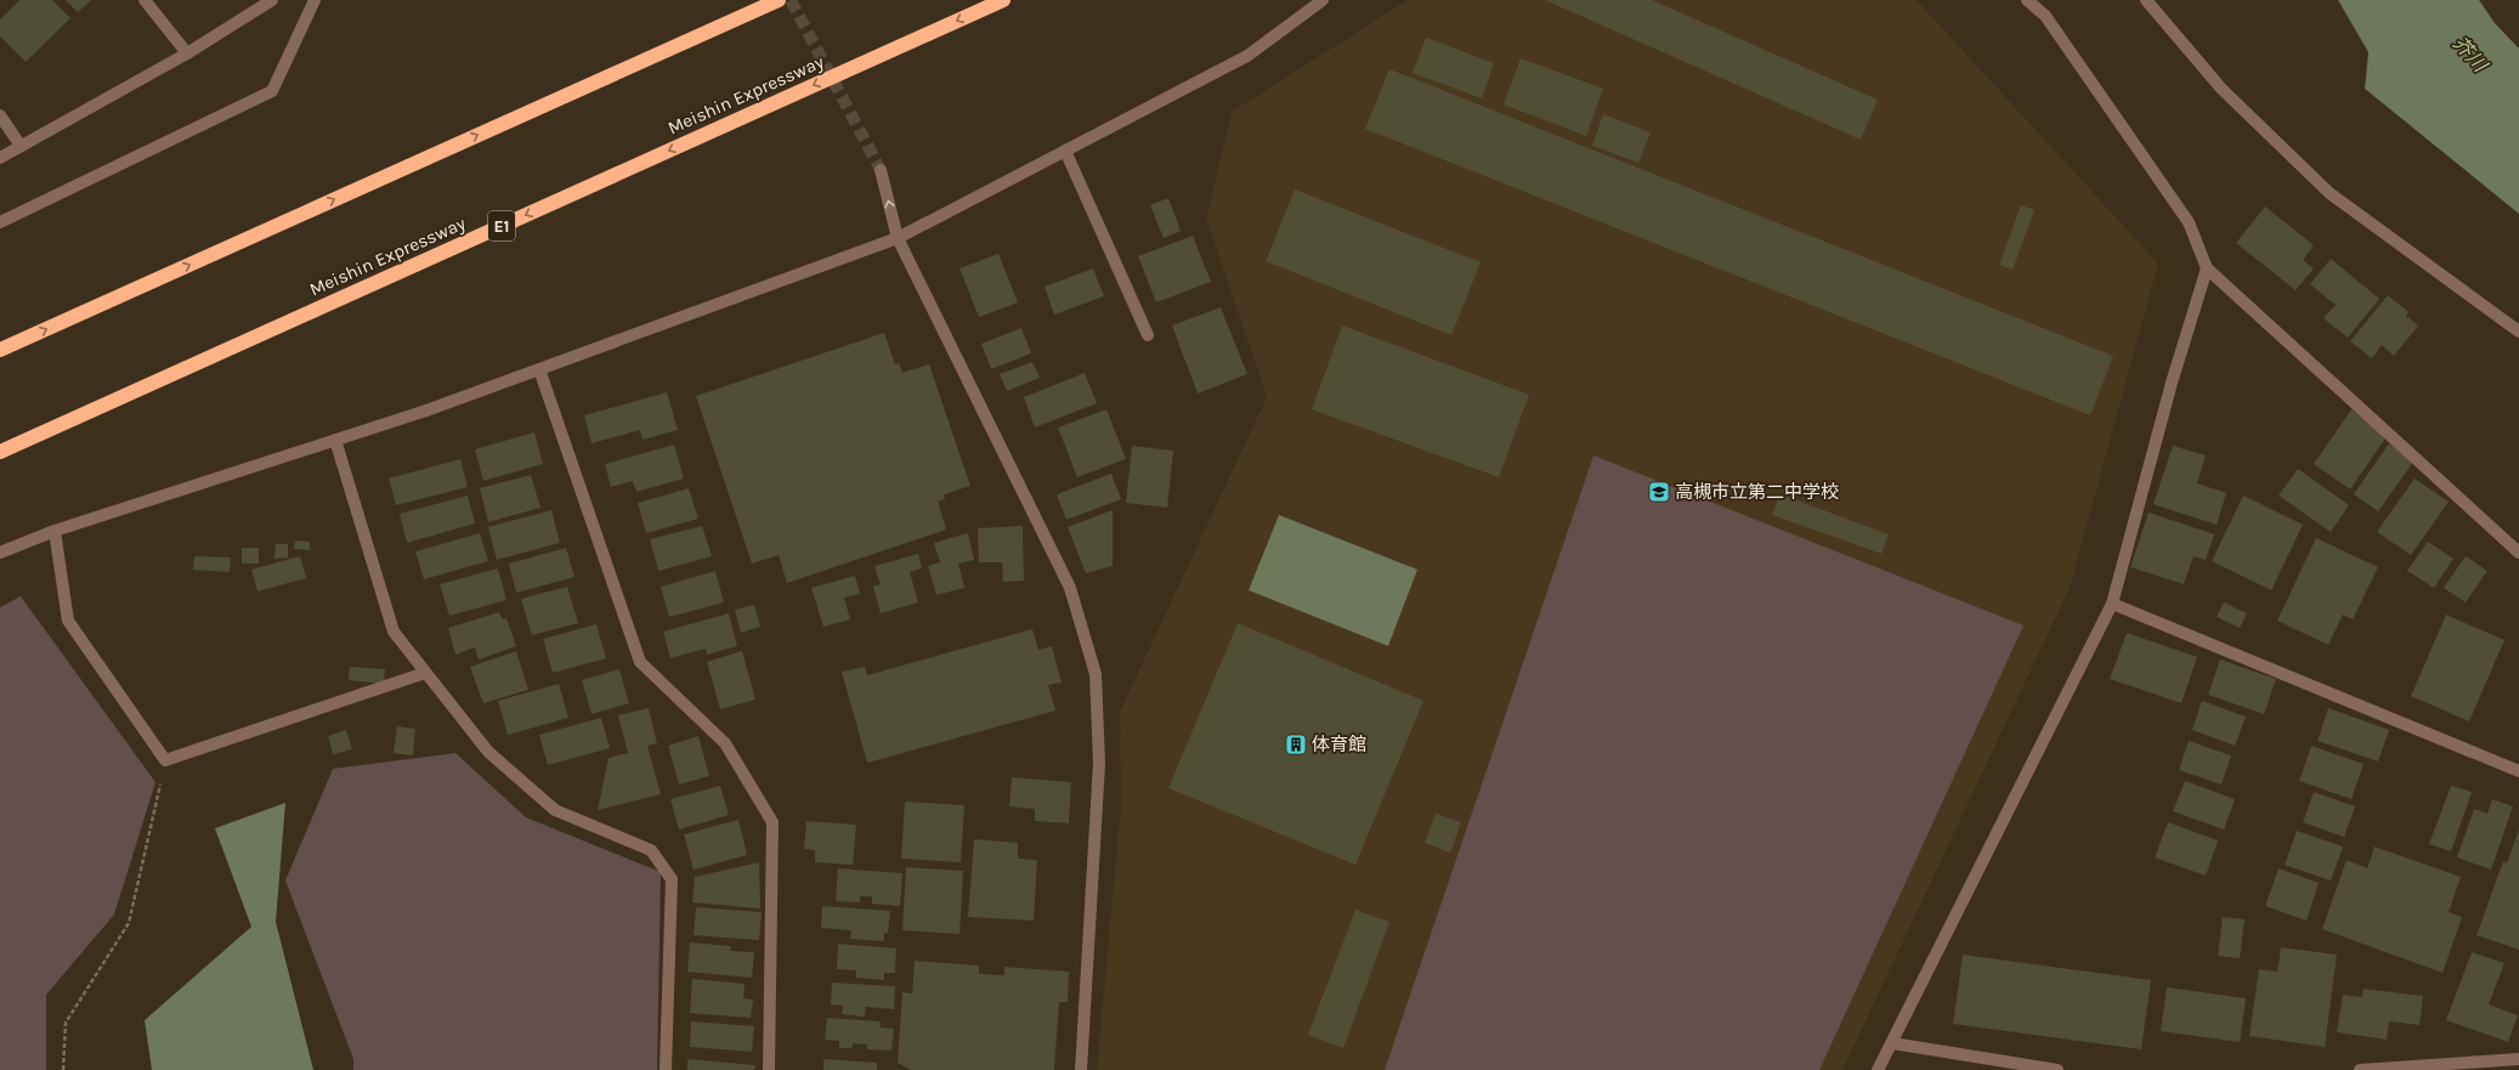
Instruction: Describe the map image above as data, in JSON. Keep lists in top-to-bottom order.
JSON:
{
  "streets": {
    "highway": ["Meishin Expressway", "E1"]
  },
  "water": ["芥川"],
  "places": {
    "school or university": ["高槻市立第二中学校"],
    "building": ["体育館"]
  }
}
